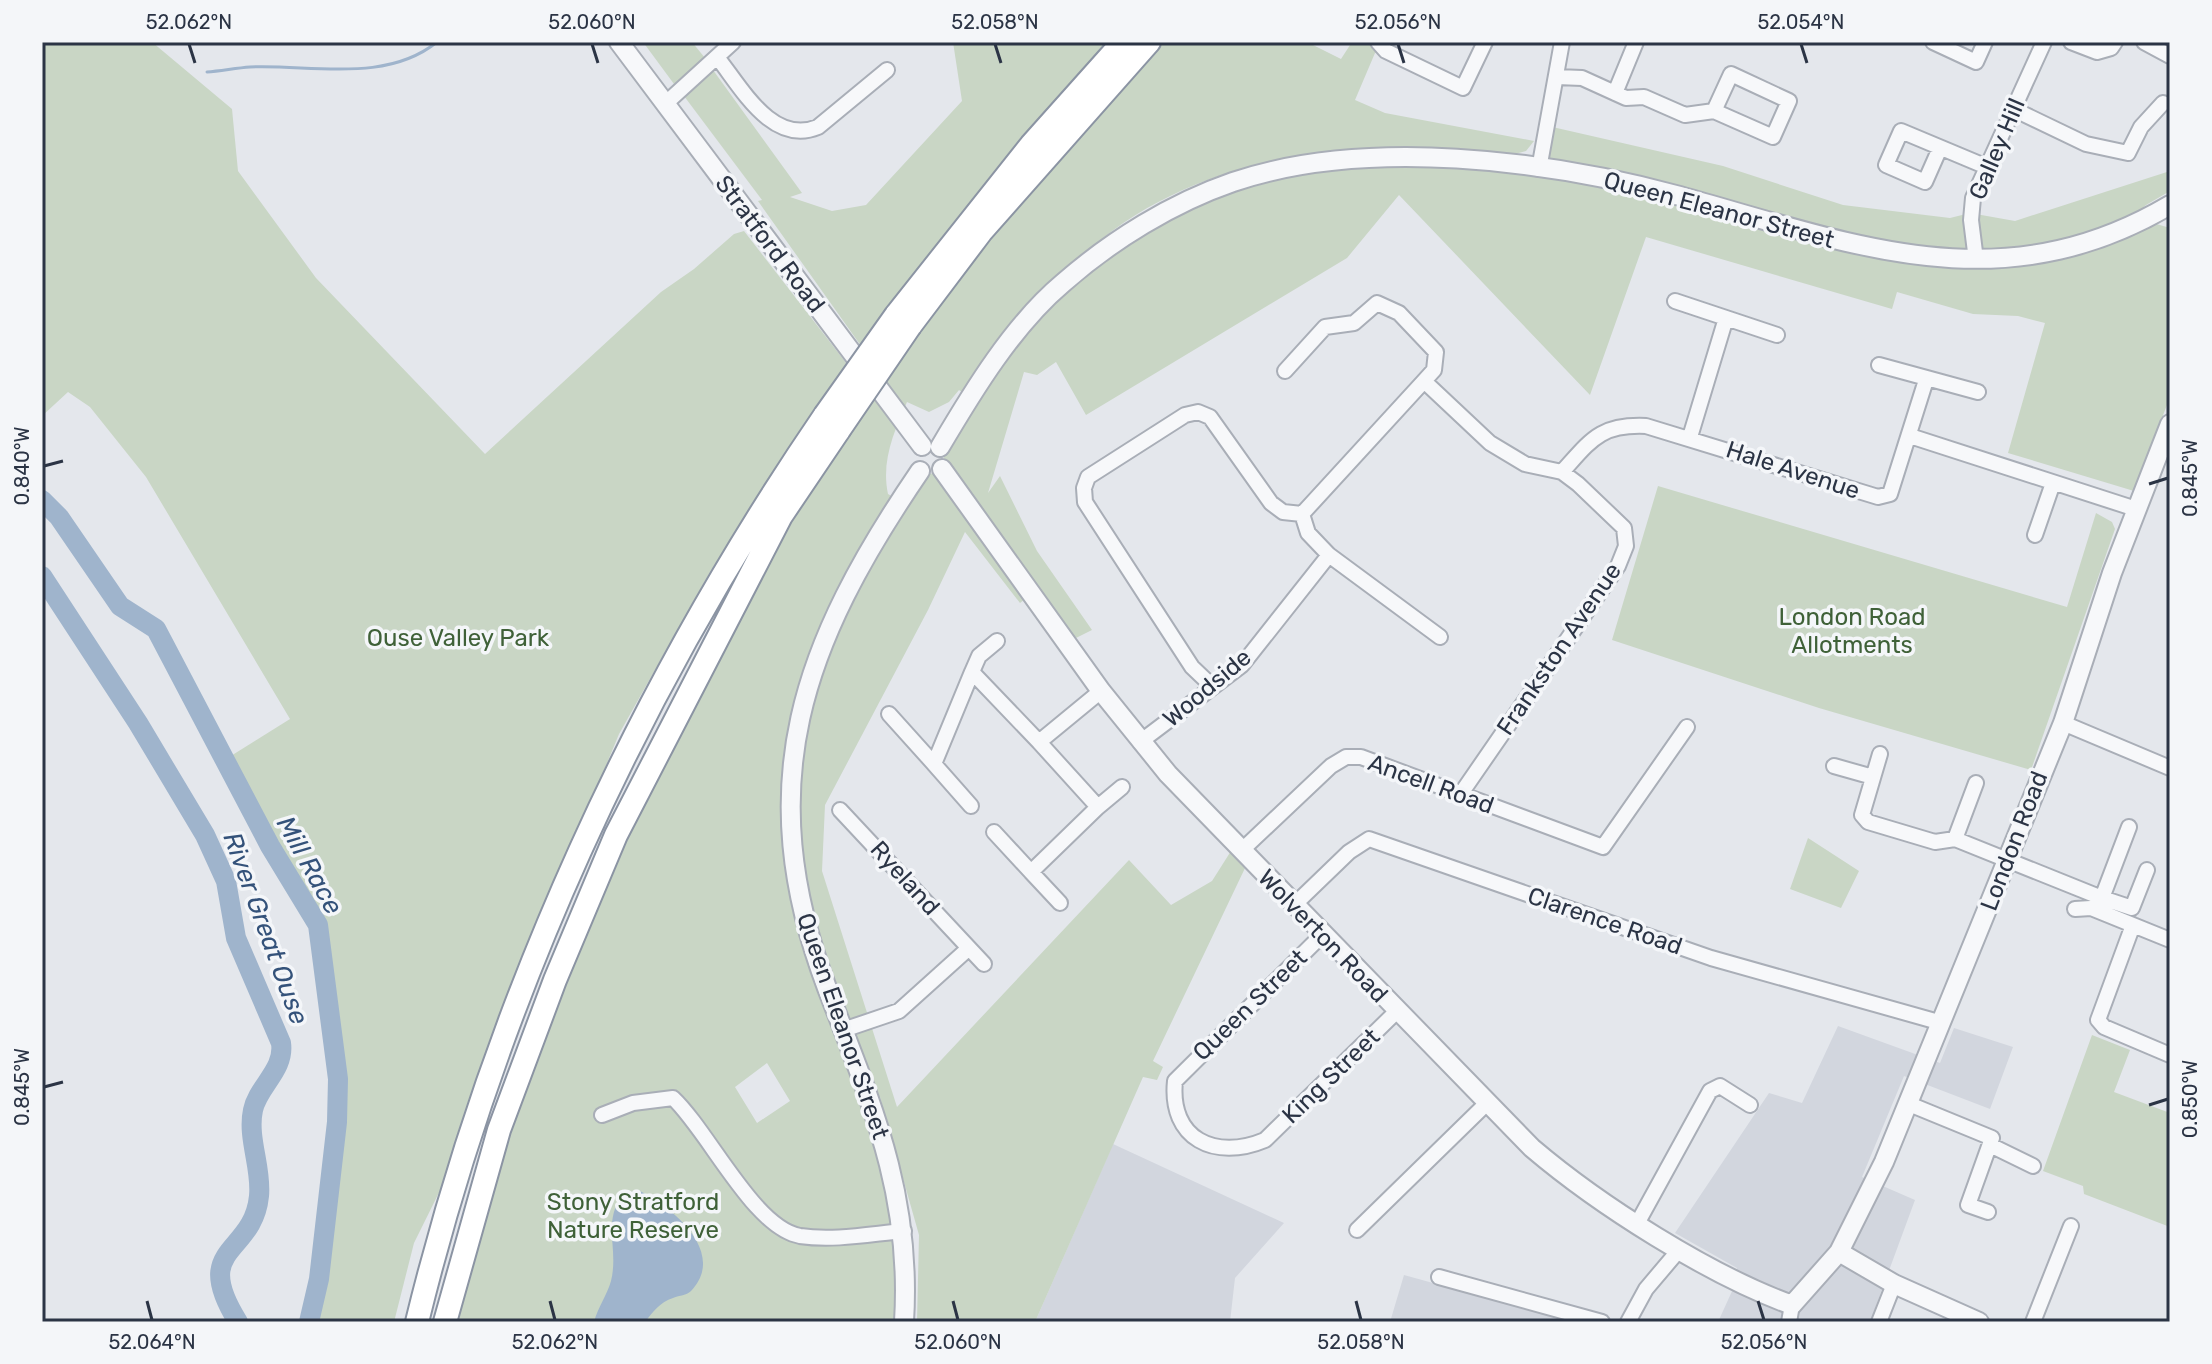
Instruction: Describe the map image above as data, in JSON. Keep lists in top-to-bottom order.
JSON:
{
  "streets": {
    "street": [
      "Galley Hill",
      "Queen Eleanor Street",
      "Stratford Road",
      "Hale Avenue",
      "Frankston Avenue",
      "Woodside",
      "Ancell Road",
      "London Road",
      "Ryeland",
      "Clarence Road",
      "Wolverton Road",
      "Queen Street",
      "King Street"
    ]
  },
  "crossings": [
    ["Galley Hill", "Queen Eleanor Street"],
    ["Queen Eleanor Street", "Stratford Road"],
    ["Queen Eleanor Street", "Wolverton Road"],
    ["Stratford Road", "Wolverton Road"],
    ["Hale Avenue", "Frankston Avenue"],
    ["Frankston Avenue", "Ancell Road"],
    ["Woodside", "Wolverton Road"],
    ["Ancell Road", "Wolverton Road"],
    ["London Road", "Clarence Road"],
    ["London Road", "Wolverton Road"],
    ["Clarence Road", "Wolverton Road"],
    ["Wolverton Road", "Queen Street"],
    ["Wolverton Road", "King Street"],
    ["Queen Street", "King Street"]
  ],
  "water": ["Mill Race", "River Great Ouse"],
  "parks": ["London Road Allotments", "Ouse Valley Park", "Stony Stratford Nature Reserve"],
  "coordinates": [
    "52.062°N",
    "52.060°N",
    "52.058°N",
    "52.056°N",
    "52.054°N",
    "0.840°W",
    "0.845°W",
    "0.850°W",
    "52.064°N"
  ]
}
